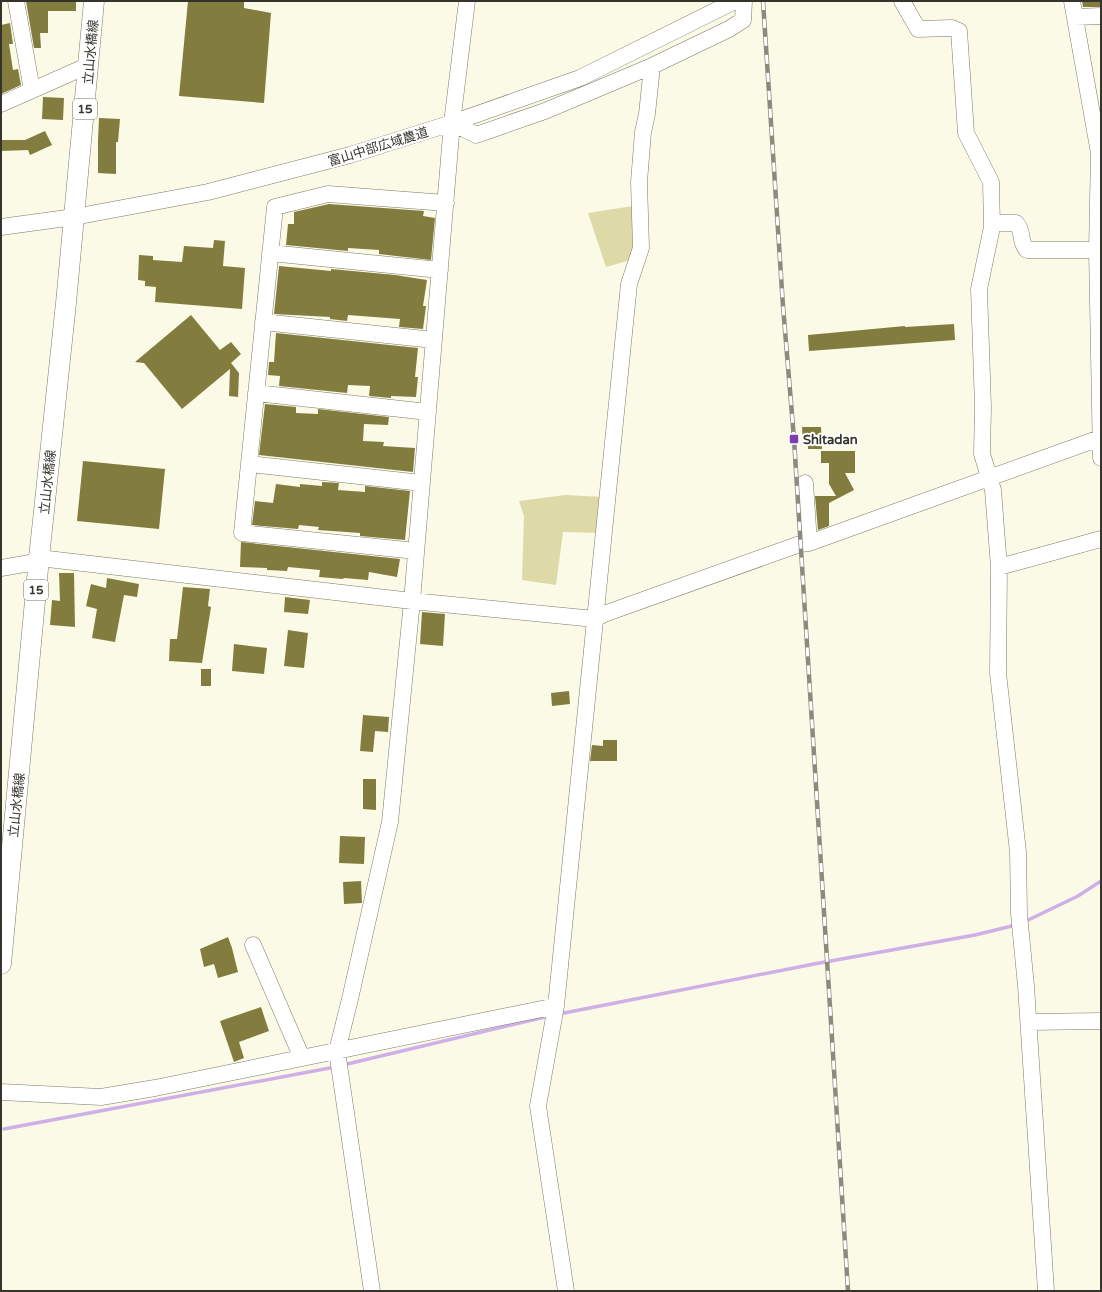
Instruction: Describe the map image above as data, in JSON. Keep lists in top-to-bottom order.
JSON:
{
  "streets": {
    "main road": ["立山水橋線", "15"],
    "street": ["富山中部広域農道"]
  },
  "crossings": [
    ["立山水橋線", "富山中部広域農道"]
  ],
  "places": {
    "transit": ["Shitadan"]
  }
}
